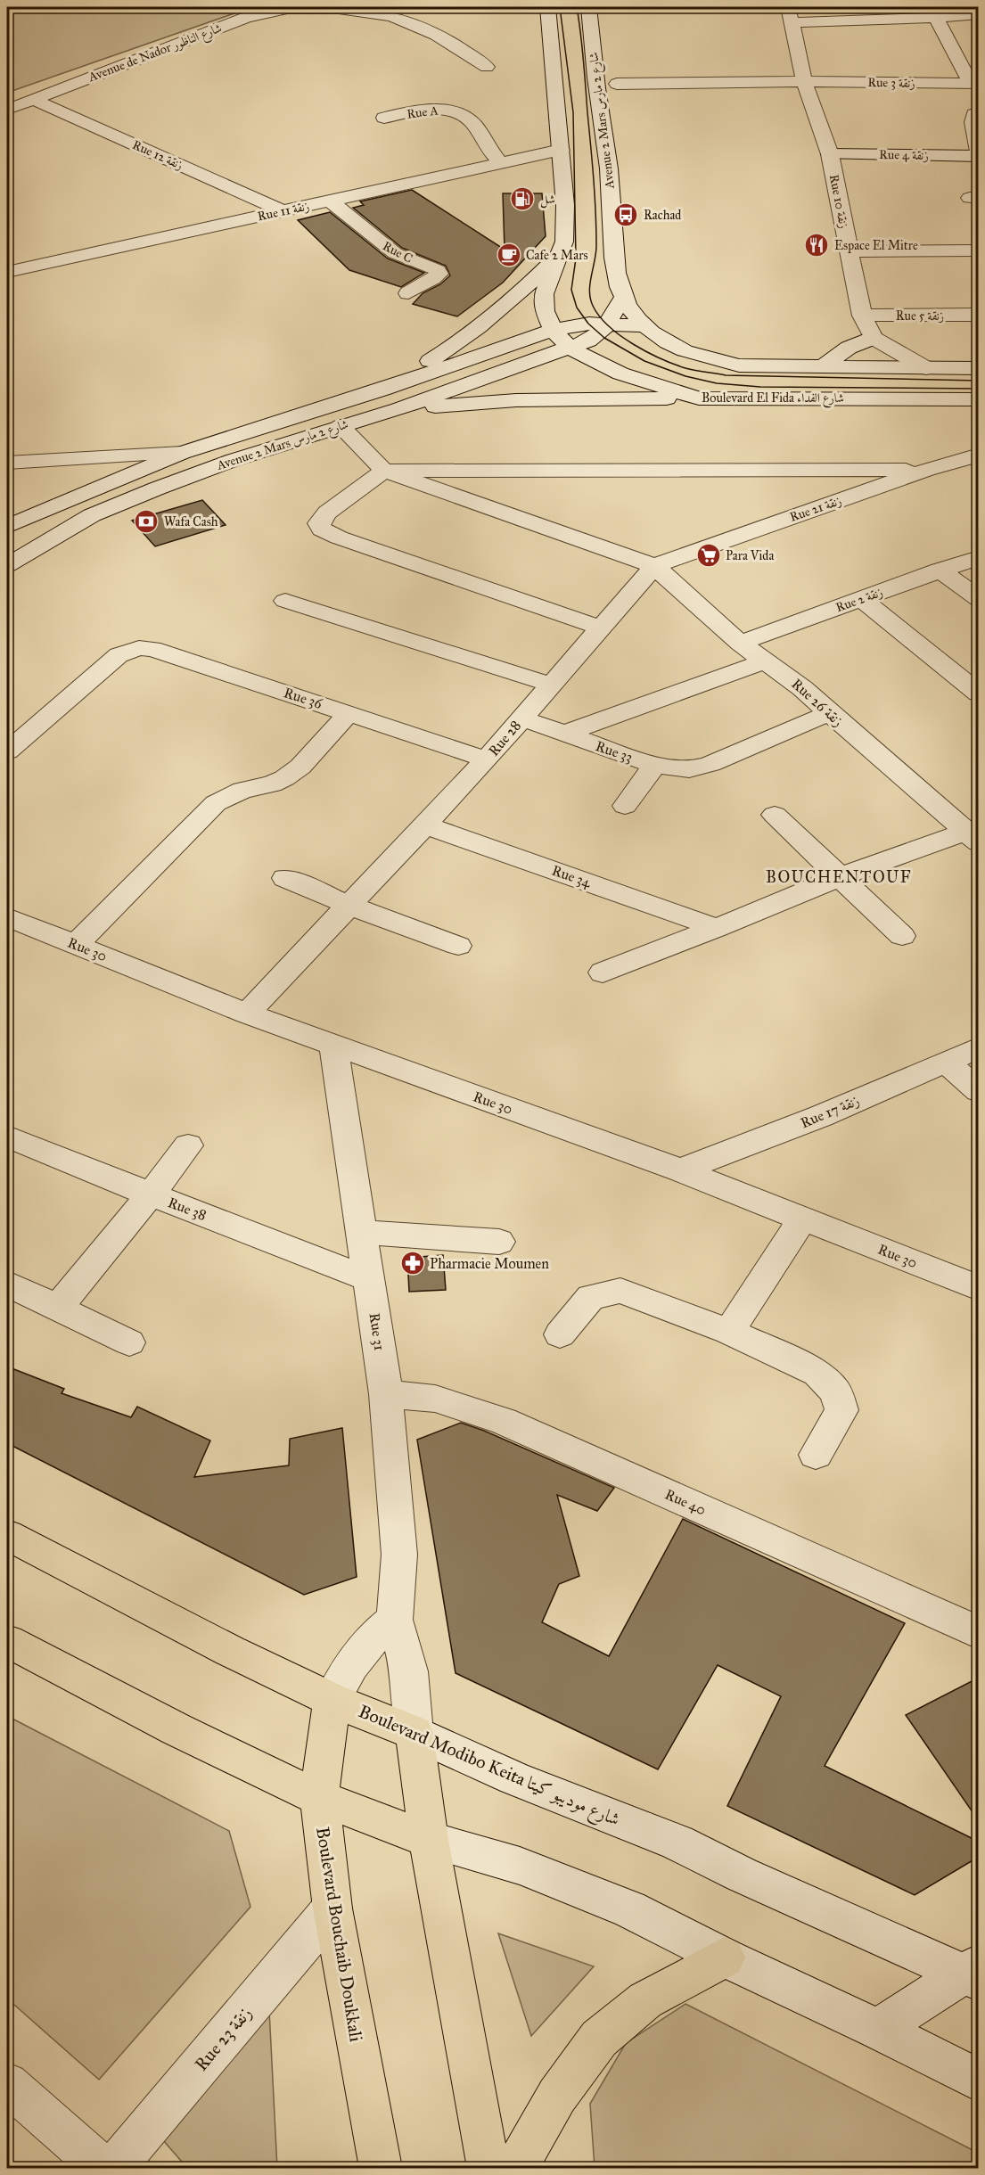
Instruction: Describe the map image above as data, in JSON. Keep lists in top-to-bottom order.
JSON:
{
  "streets": {
    "main road": ["Boulevard Modibo Keita شارع موديبو كيتا", "Boulevard Bouchaib Doukkali"],
    "street": [
      "Avenue de Nador شارع الناظور",
      "Rue 3 زنقة",
      "Rue A",
      "Avenue 2 Mars شارع 2 مارس",
      "Rue 12 زنقة",
      "Rue 4 زنقة",
      "Rue 10 زنقة",
      "Rue 11 زنقة",
      "Rue C",
      "Rue 5 زنقة",
      "Boulevard El Fida شارع الفداء",
      "Rue 21 زنقة",
      "Rue 2 زنقة",
      "Rue 36",
      "Rue 26 زنقة",
      "Rue 28",
      "Rue 33",
      "Rue 34",
      "Rue 30",
      "Rue 17 زنقة",
      "Rue 38",
      "Rue 31",
      "Rue 40",
      "Rue 23 زنقة"
    ]
  },
  "crossings": [
    ["Avenue de Nador شارع الناظور", "Rue 12 زنقة"],
    ["Rue 3 زنقة", "Rue 10 زنقة"],
    ["Rue A", "Rue 11 زنقة"],
    ["Avenue 2 Mars شارع 2 مارس", "Boulevard El Fida شارع الفداء"],
    ["Rue 12 زنقة", "Rue 11 زنقة"],
    ["Rue 4 زنقة", "Rue 10 زنقة"],
    ["Rue 10 زنقة", "Rue 5 زنقة"],
    ["Rue 10 زنقة", "Boulevard El Fida شارع الفداء"],
    ["Rue 11 زنقة", "Rue C"],
    ["Rue 21 زنقة", "Rue 26 زنقة"],
    ["Rue 21 زنقة", "Rue 28"],
    ["Rue 2 زنقة", "Rue 26 زنقة"],
    ["Rue 36", "Rue 28"],
    ["Rue 26 زنقة", "Rue 28"],
    ["Rue 26 زنقة", "Rue 33"],
    ["Rue 28", "Rue 33"],
    ["Rue 28", "Rue 34"],
    ["Rue 28", "Rue 30"],
    ["Rue 30", "Rue 17 زنقة"],
    ["Rue 30", "Rue 31"],
    ["Rue 38", "Rue 31"],
    ["Rue 31", "Rue 40"],
    ["Rue 31", "Boulevard Modibo Keita شارع موديبو كيتا"],
    ["Boulevard Modibo Keita شارع موديبو كيتا", "Boulevard Bouchaib Doukkali"],
    ["Boulevard Bouchaib Doukkali", "Rue 23 زنقة"]
  ],
  "districts": ["BOUCHENTOUF"],
  "places": {
    "fuel station": ["شل"],
    "bus stop": ["Rachad"],
    "restaurant": ["Espace El Mitre"],
    "cafe": ["Cafe 2 Mars"],
    "bank": ["Wafa Cash"],
    "supermarket": ["Para Vida"],
    "pharmacy": ["Pharmacie Moumen"]
  }
}
